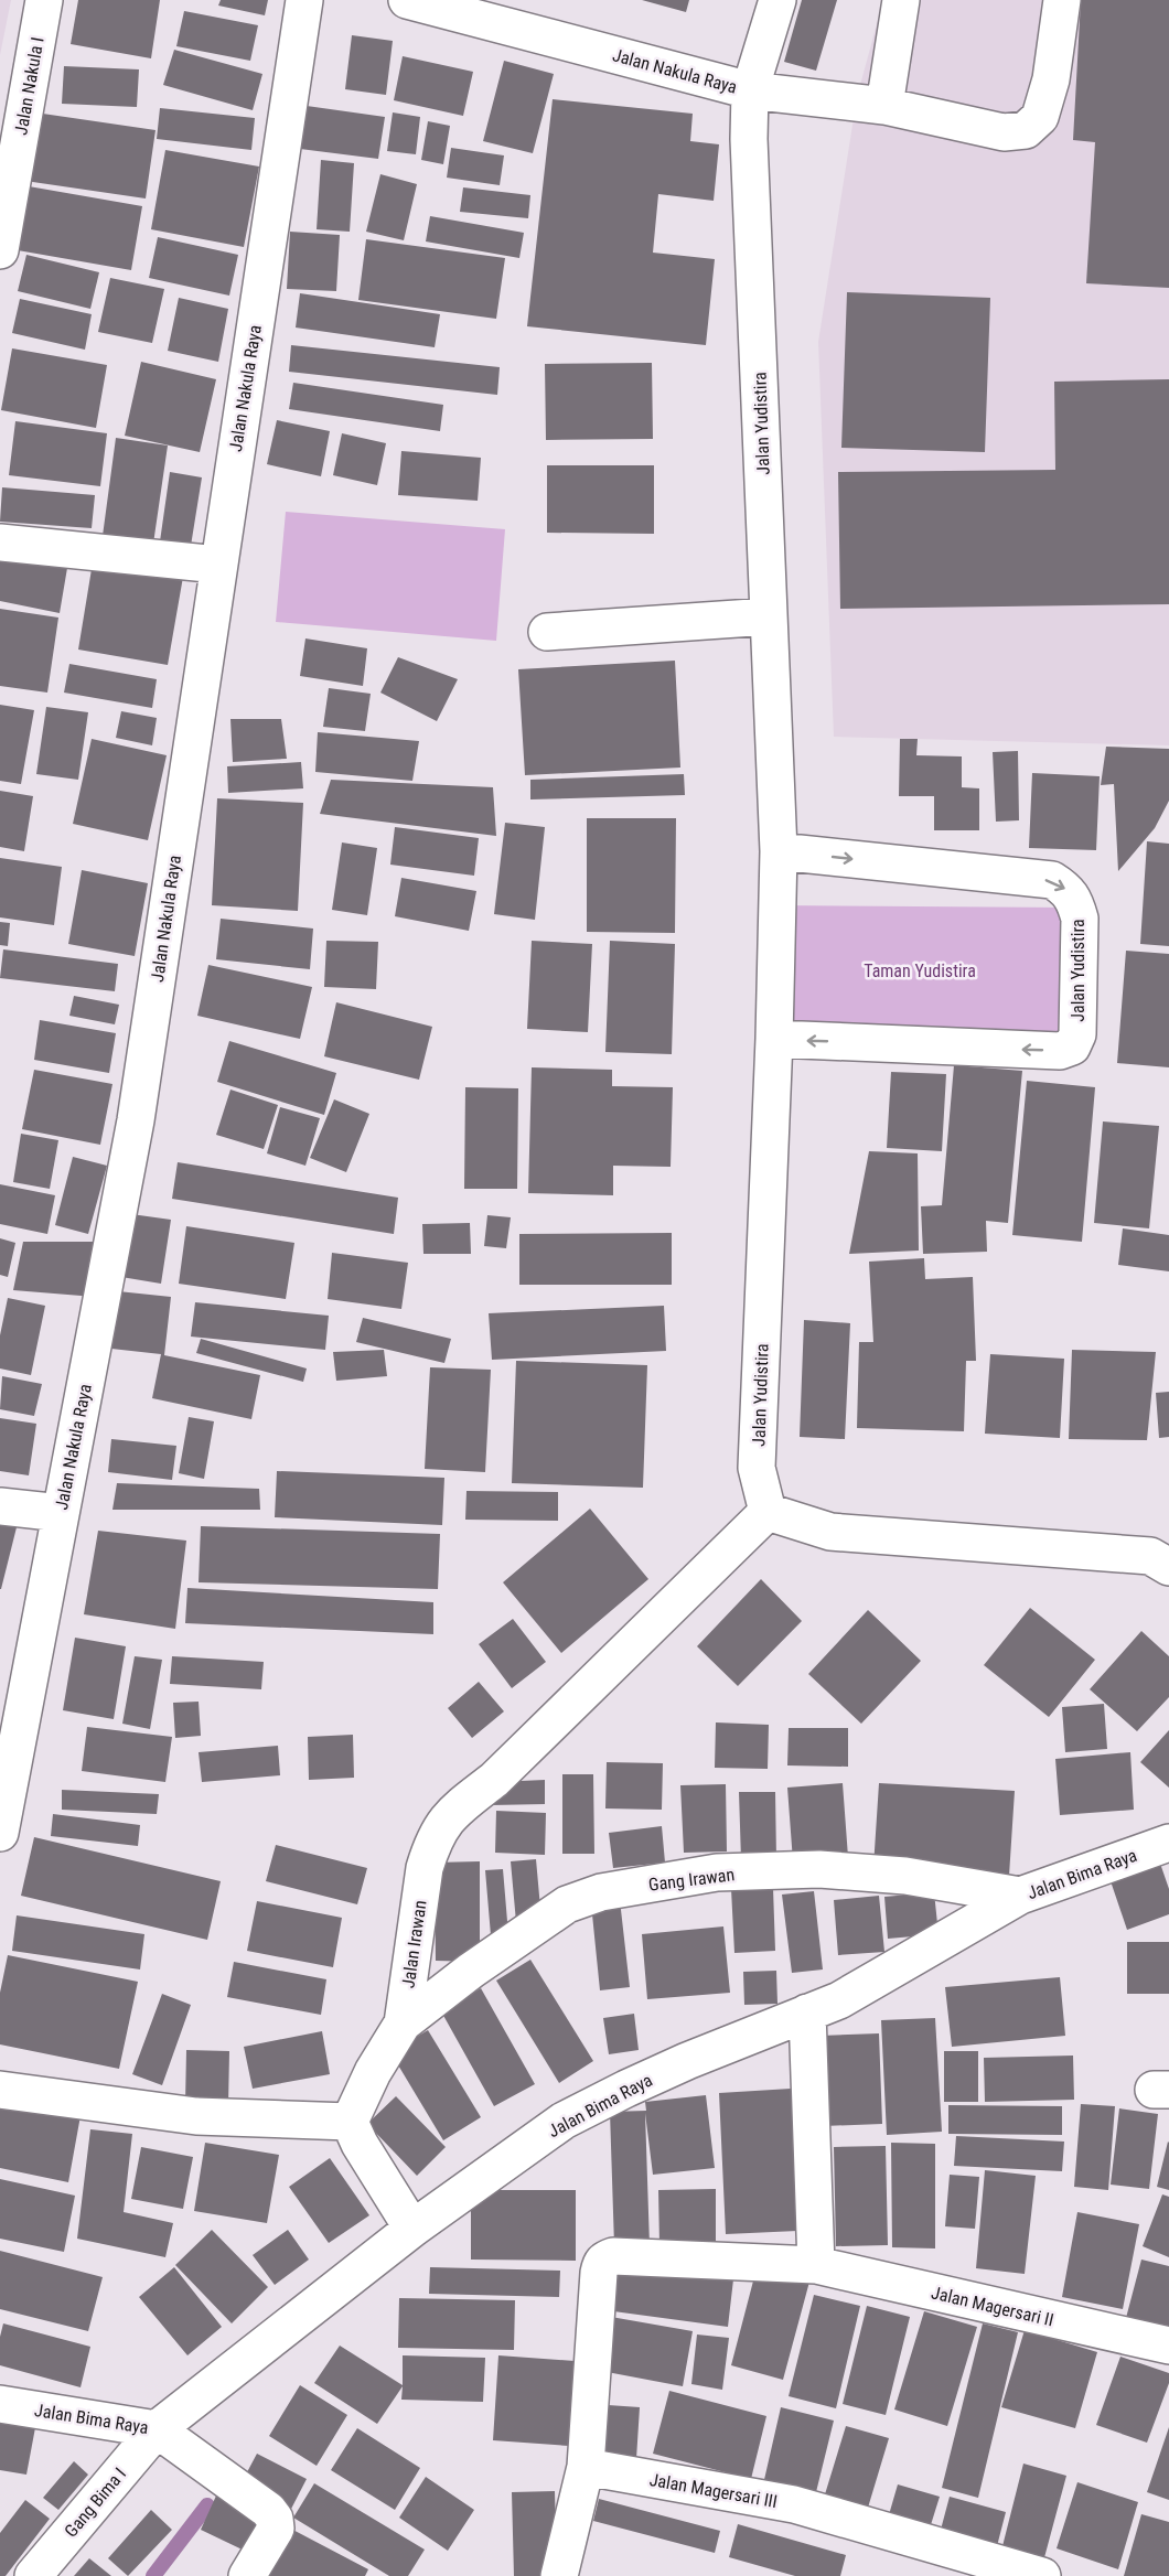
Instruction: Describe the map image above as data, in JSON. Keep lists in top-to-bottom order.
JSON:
{
  "streets": {
    "street": [
      "Jalan Nakula Raya",
      "Jalan Nakula I",
      "Jalan Yudistira",
      "Jalan Bima Raya",
      "Gang Irawan",
      "Jalan Irawan",
      "Jalan Magersari II",
      "Jalan Magersari III",
      "Gang Bima I"
    ]
  },
  "crossings": [
    ["Jalan Nakula Raya", "Jalan Yudistira"],
    ["Jalan Yudistira", "Jalan Irawan"],
    ["Jalan Bima Raya", "Gang Irawan"],
    ["Jalan Bima Raya", "Gang Bima I"],
    ["Gang Irawan", "Jalan Irawan"],
    ["Jalan Magersari II", "Jalan Magersari III"]
  ],
  "parks": ["Taman Yudistira"]
}
